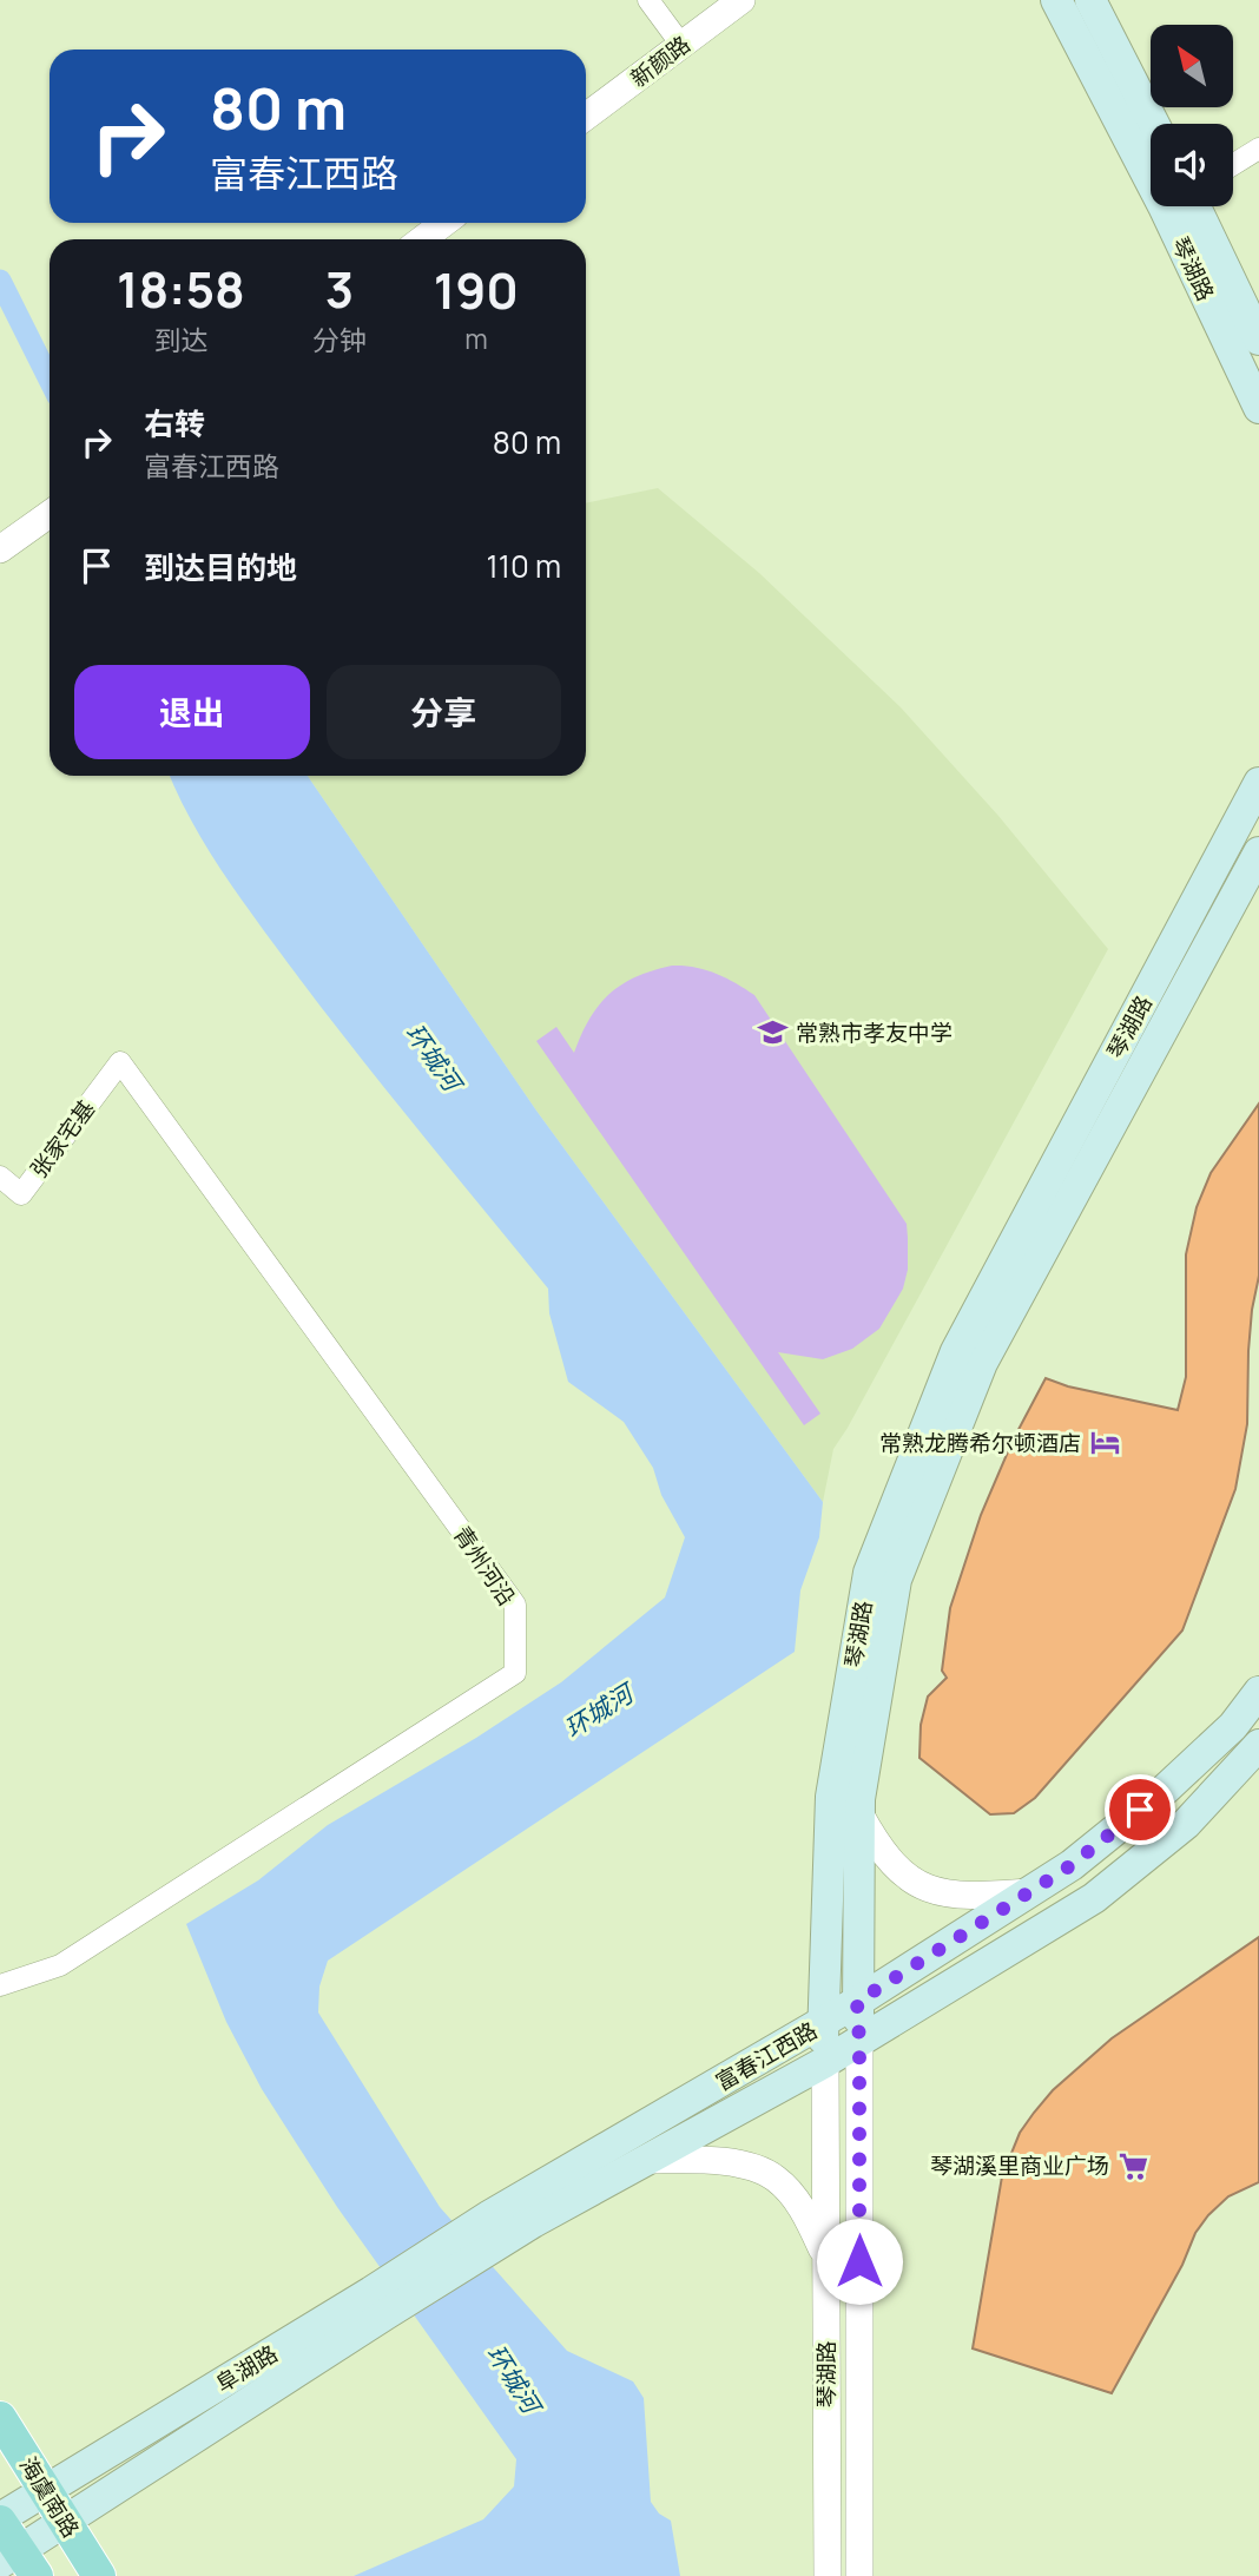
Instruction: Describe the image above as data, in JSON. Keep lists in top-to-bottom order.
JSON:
{
  "streets": {
    "main road": [
      "琴湖路",
      "富春江西路",
      "阜湖路",
      "海虞南路"
    ],
    "street": ["新颜路", "张家宅基", "青州河沿"]
  },
  "crossings": [
    ["琴湖路", "富春江西路"],
    ["张家宅基", "青州河沿"],
    ["富春江西路", "阜湖路"],
    ["阜湖路", "海虞南路"]
  ],
  "water": ["环城河"],
  "places": {
    "school or university": ["常熟市孝友中学"],
    "hotel": ["常熟龙腾希尔顿酒店"],
    "supermarket": ["琴湖溪里商业广场"]
  },
  "north": "top left",
  "page": {
    "turn": ["80 m", "富春江西路"],
    "eta": [
      "18:58",
      "到达",
      "3",
      "分钟",
      "190",
      "m"
    ],
    "list": [
      {
        "name": "右转",
        "note": "富春江西路",
        "value": "80 m"
      },
      {
        "name": "到达目的地",
        "value": "110 m"
      }
    ],
    "buttons": ["退出", "分享"]
  }
}
